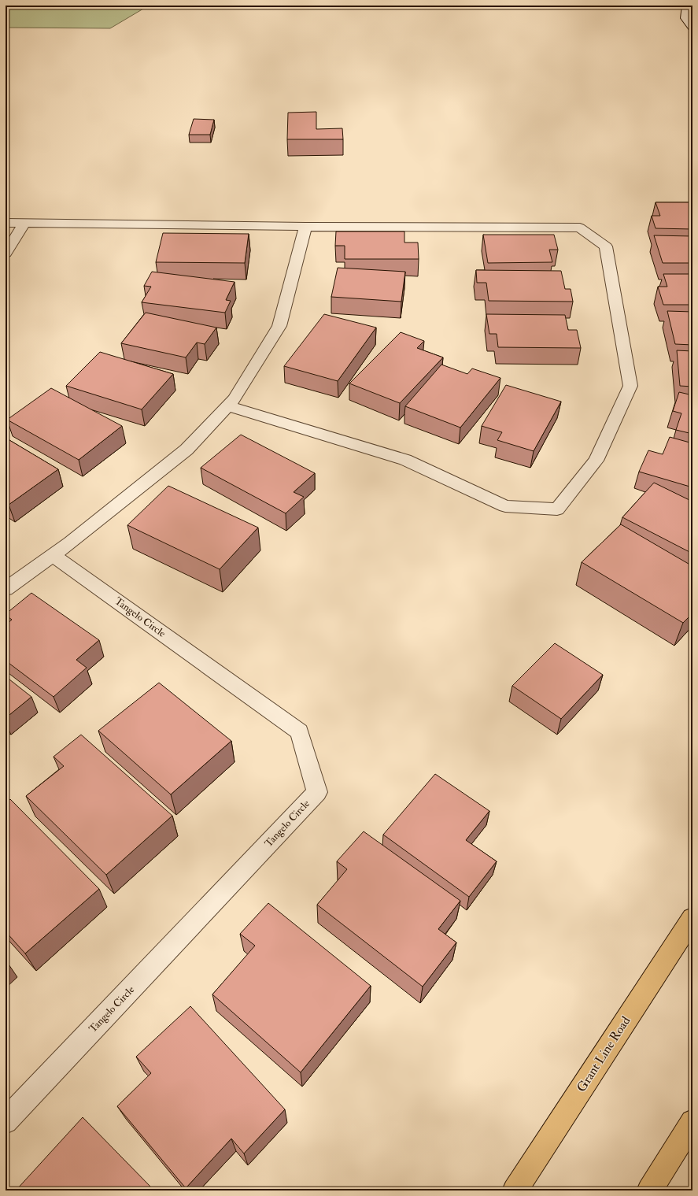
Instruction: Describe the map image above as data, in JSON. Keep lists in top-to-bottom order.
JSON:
{
  "streets": {
    "main road": ["Grant Line Road"],
    "street": ["Tangelo Circle"]
  }
}
